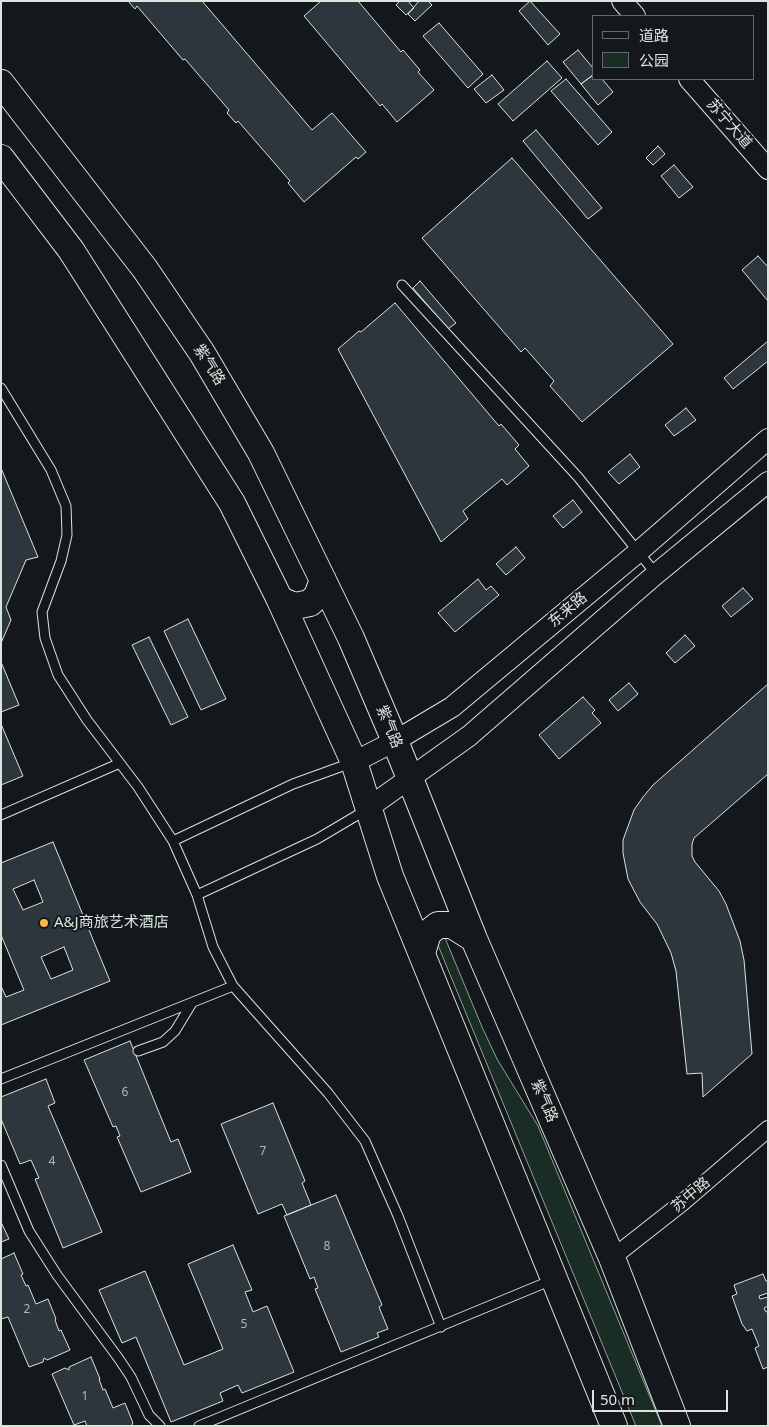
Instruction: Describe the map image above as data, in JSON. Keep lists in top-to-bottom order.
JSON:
{
  "streets": {
    "main road": ["紫气路"],
    "street": ["苏宁大道", "东来路", "苏中路"]
  },
  "crossings": [
    ["紫气路", "东来路"],
    ["紫气路", "苏中路"]
  ],
  "places": ["A&J商旅艺术酒店"],
  "house_numbers": [
    "6",
    "7",
    "4",
    "8",
    "2",
    "5",
    "1"
  ],
  "legend": ["道路", "公园"],
  "scale_bar": "50 m"
}
